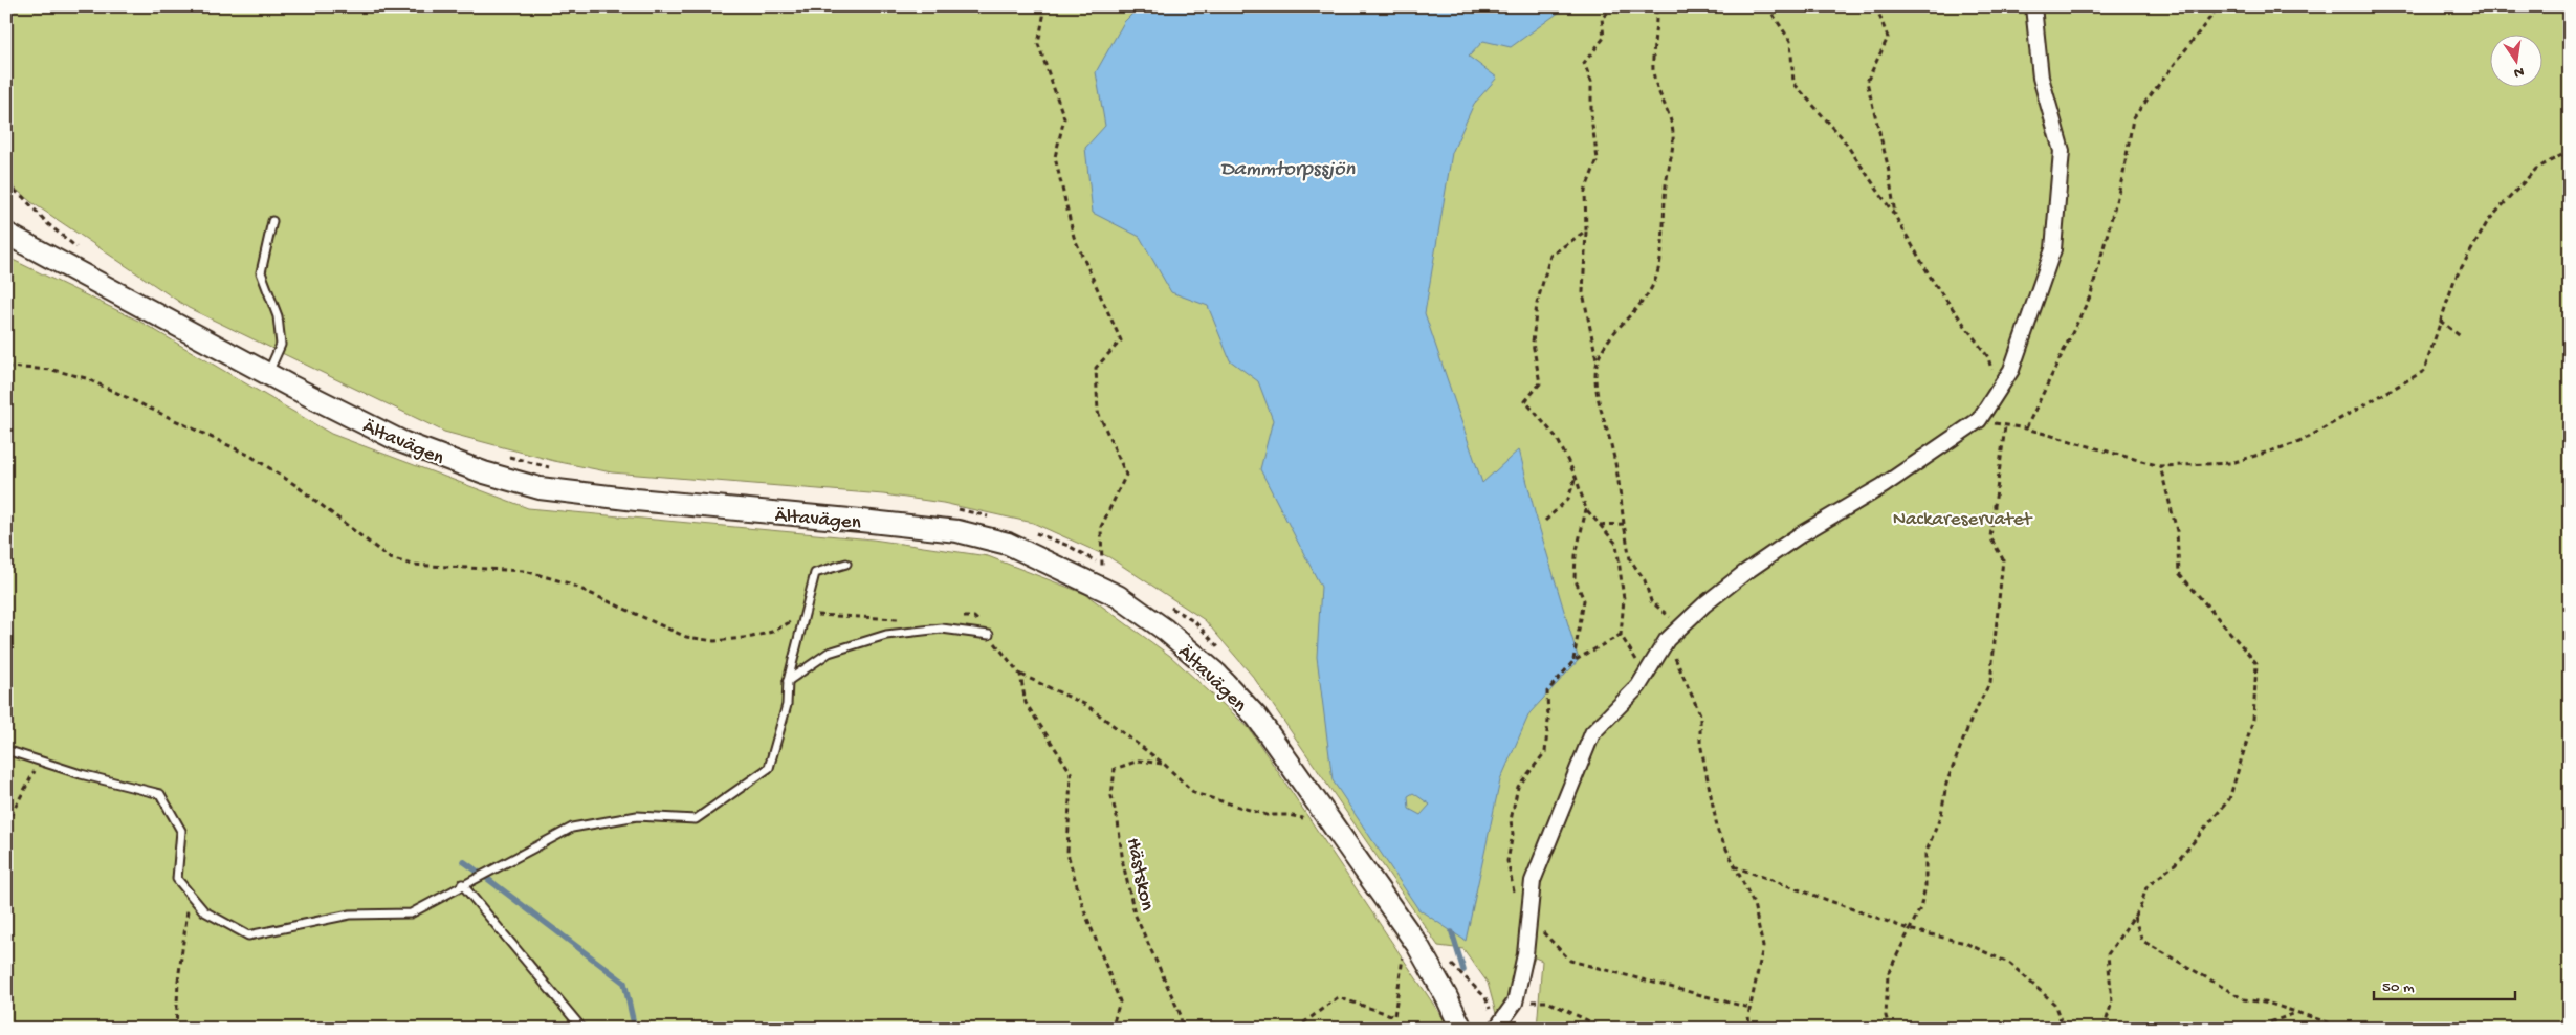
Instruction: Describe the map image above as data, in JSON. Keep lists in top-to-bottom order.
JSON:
{
  "streets": {
    "main road": ["Ältavägen"],
    "path": ["Hästskon"]
  },
  "water": ["Dammtorpssjön"],
  "parks": ["Nackareservatet"],
  "scale_bar": "50 m",
  "north": "bottom"
}
